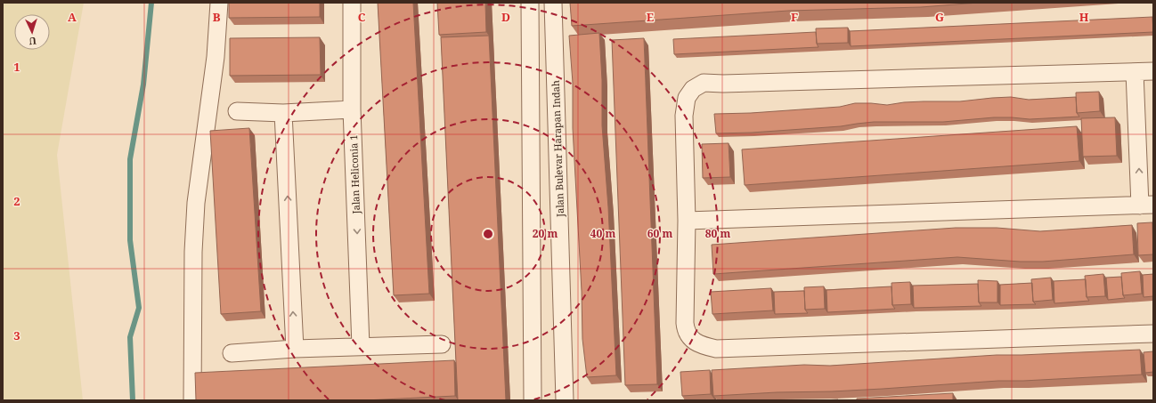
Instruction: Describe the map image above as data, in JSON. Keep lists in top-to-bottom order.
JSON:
{
  "streets": {
    "street": ["Jalan Bulevar Harapan Indah", "Jalan Heliconia 1"]
  },
  "north": "bottom",
  "grid": {
    "columns": [
      "A",
      "B",
      "C",
      "D",
      "E",
      "F",
      "G",
      "H"
    ],
    "rows": ["1", "2", "3"]
  },
  "rings": [
    "20 m",
    "40 m",
    "60 m",
    "80 m"
  ]
}
